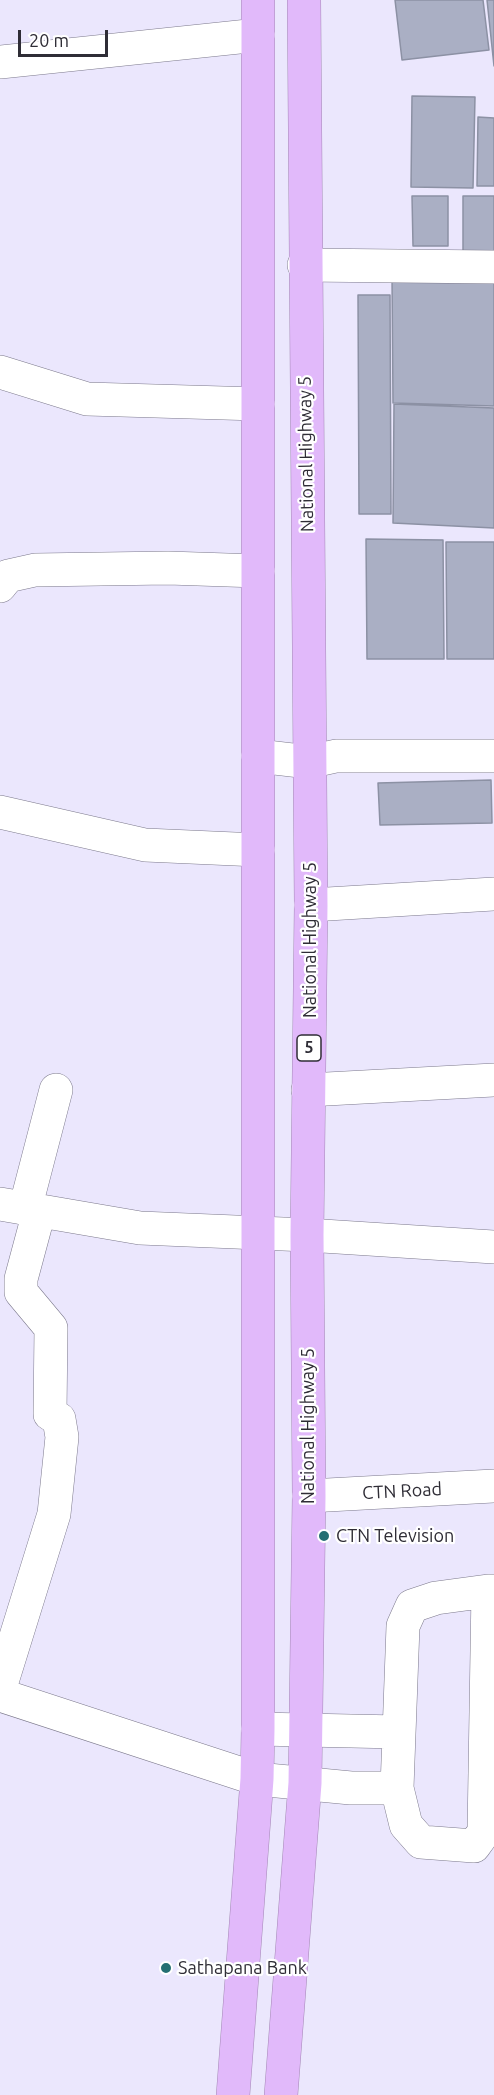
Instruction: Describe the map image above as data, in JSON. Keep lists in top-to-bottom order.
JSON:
{
  "streets": {
    "highway": ["National Highway 5", "5"],
    "street": ["CTN Road"]
  },
  "crossings": [
    ["National Highway 5", "CTN Road"]
  ],
  "places": ["CTN Television", "Sathapana Bank"],
  "scale_bar": "20 m"
}
